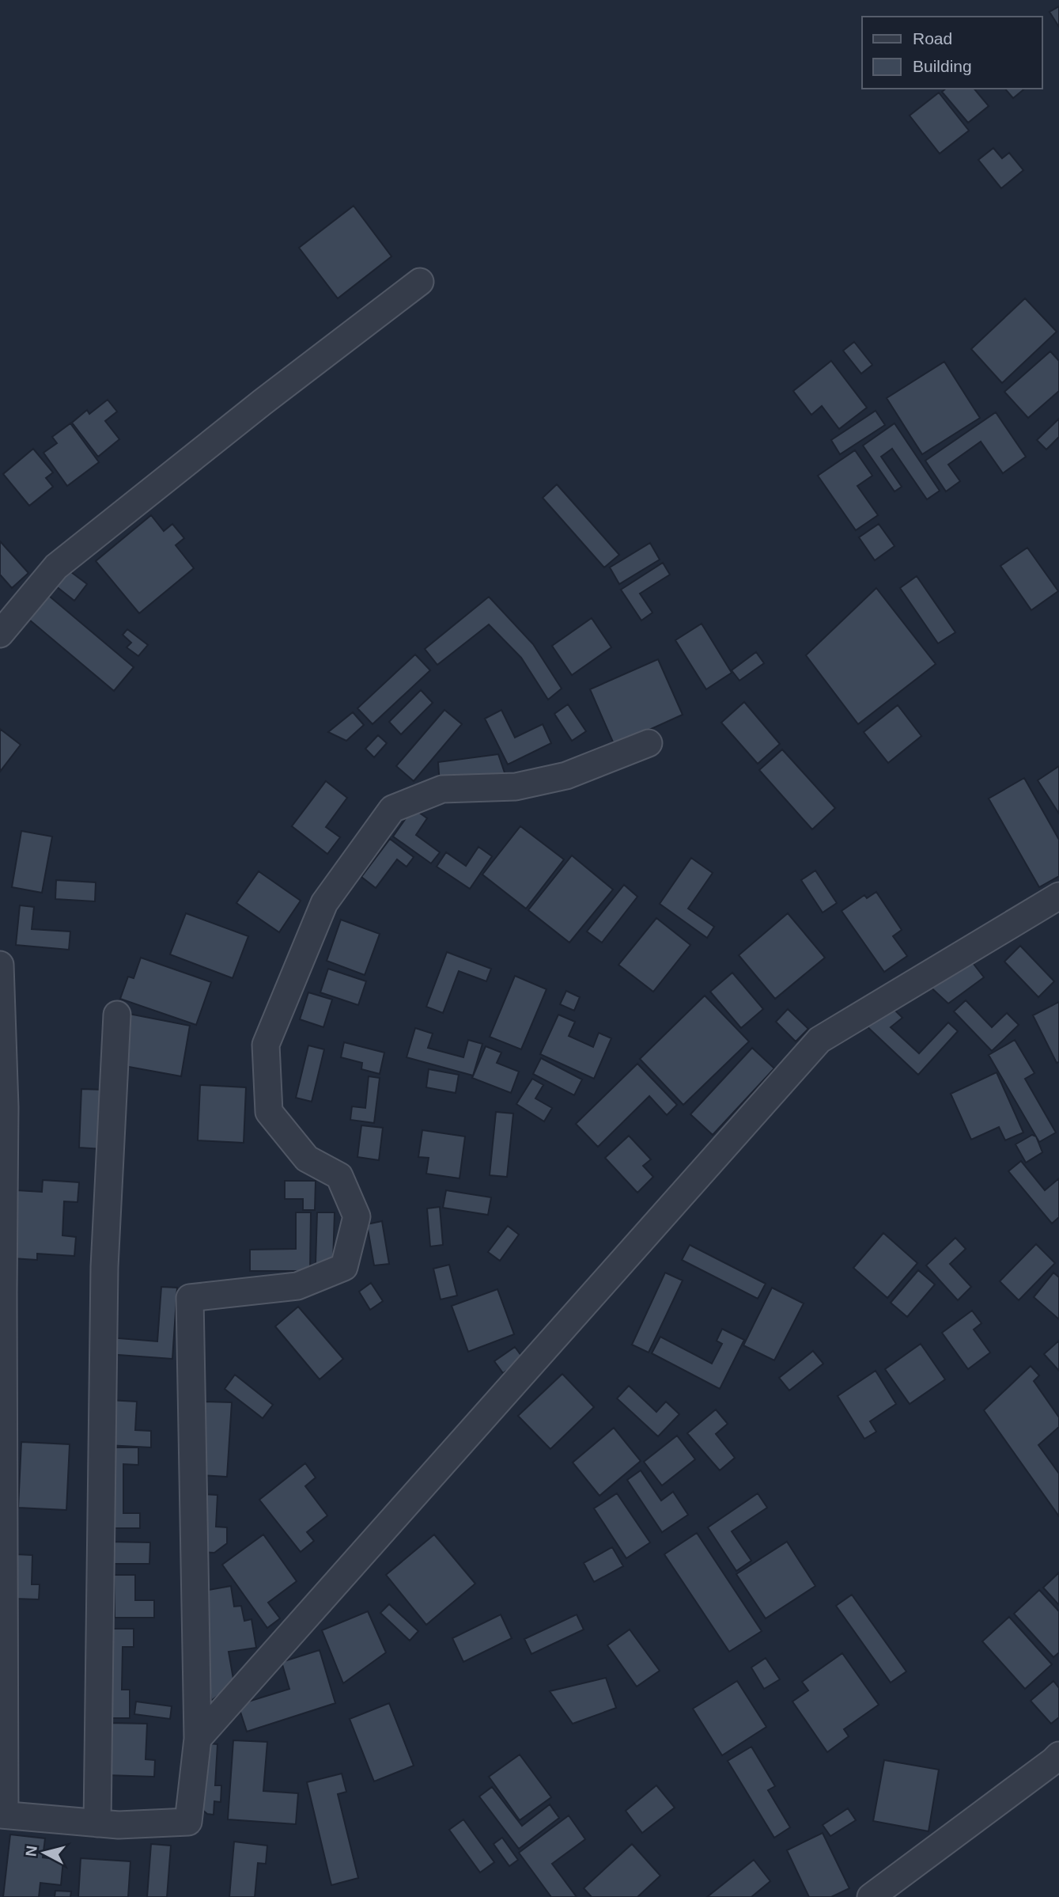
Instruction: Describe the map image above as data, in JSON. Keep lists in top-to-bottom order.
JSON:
{
  "legend": ["Road", "Building"],
  "north": "left"
}
